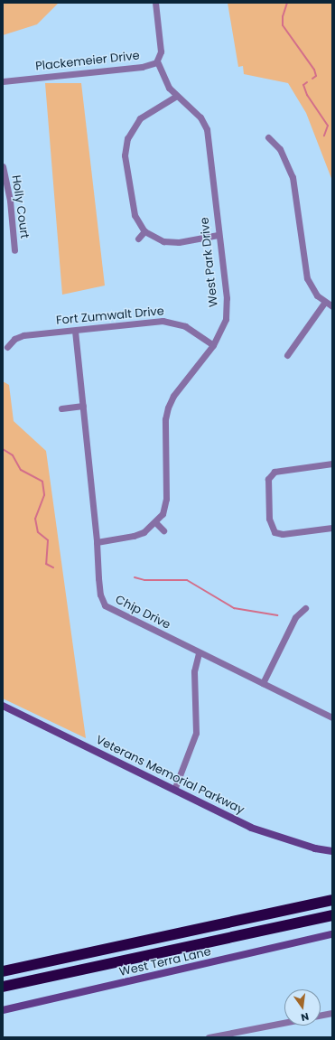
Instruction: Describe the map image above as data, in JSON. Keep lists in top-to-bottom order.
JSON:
{
  "streets": {
    "street": [
      "Plackemeier Drive",
      "Holly Court",
      "West Park Drive",
      "Fort Zumwalt Drive",
      "Chip Drive",
      "Veterans Memorial Parkway",
      "West Terra Lane"
    ]
  },
  "crossings": [
    ["Plackemeier Drive", "West Park Drive"],
    ["West Park Drive", "Fort Zumwalt Drive"],
    ["West Park Drive", "Chip Drive"],
    ["Fort Zumwalt Drive", "Chip Drive"]
  ],
  "north": "bottom"
}
